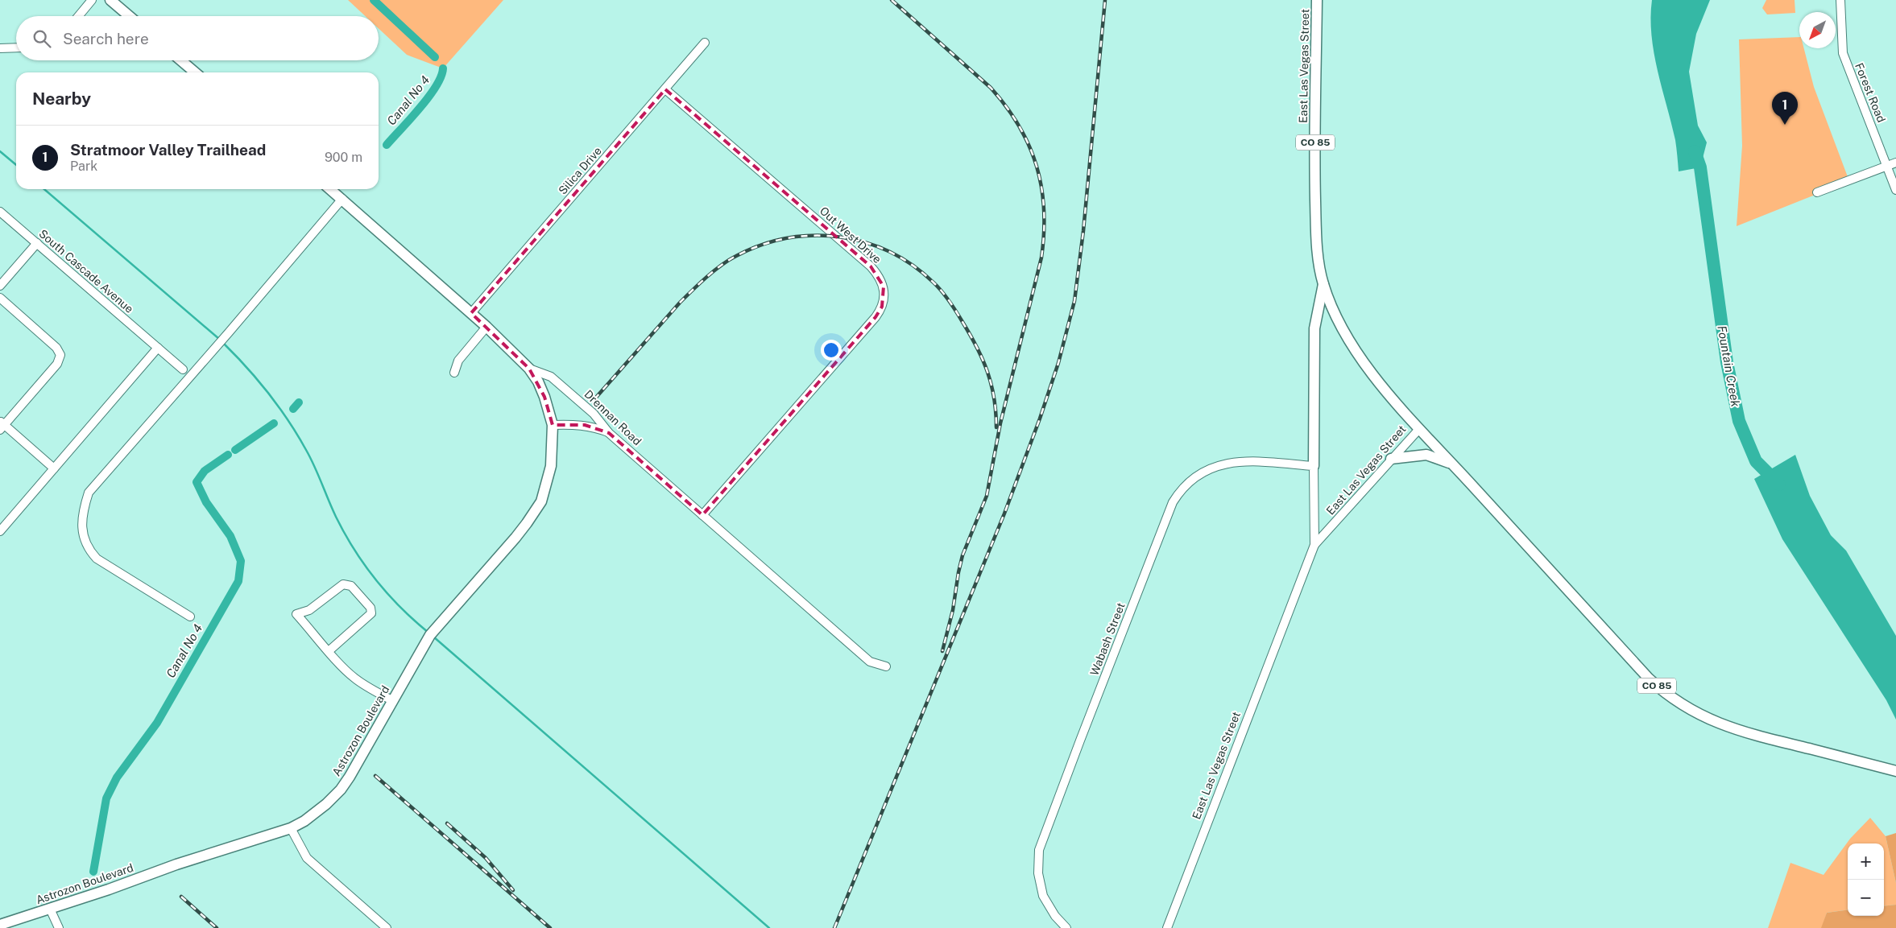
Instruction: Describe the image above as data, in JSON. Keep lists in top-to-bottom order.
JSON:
{
  "streets": {
    "main road": [
      "East Las Vegas Street",
      "CO 85",
      "Drennan Road",
      "Astrozon Boulevard"
    ],
    "street": [
      "Forest Road",
      "Silica Drive",
      "Out West Drive",
      "South Cascade Avenue",
      "Wabash Street"
    ]
  },
  "crossings": [
    ["East Las Vegas Street", "CO 85"],
    ["East Las Vegas Street", "Wabash Street"],
    ["Silica Drive", "Out West Drive"],
    ["Silica Drive", "Drennan Road"],
    ["Out West Drive", "Drennan Road"],
    ["Drennan Road", "Astrozon Boulevard"]
  ],
  "water": ["Canal No 4", "Fountain Creek"],
  "north": "bottom left",
  "page": {
    "search": "Search here",
    "heading": "Nearby",
    "pins": "1",
    "list": [
      {
        "mark": "1",
        "name": "Stratmoor Valley Trailhead",
        "note": "Park",
        "value": "900 m"
      }
    ],
    "map_buttons": ["+", "−"]
  }
}
